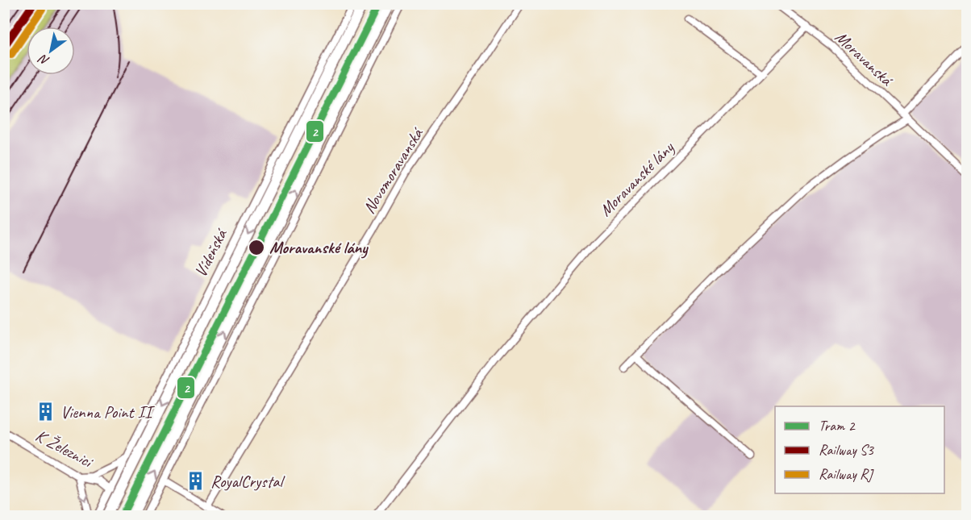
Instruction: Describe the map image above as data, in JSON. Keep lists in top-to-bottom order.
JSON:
{
  "streets": {
    "highway": ["Vídeňská"],
    "street": [
      "Moravanská",
      "Novomoravanská",
      "Moravanské lány",
      "K Železnici"
    ]
  },
  "crossings": [
    ["Moravanská", "Moravanské lány"],
    ["Vídeňská", "K Železnici"]
  ],
  "places": {
    "other": ["Moravanské lány"],
    "building": ["Vienna Point II", "RoyalCrystal"]
  },
  "lines": ["tram line 2", "rail line S3", "rail line RJ"],
  "legend": ["Tram 2", "Railway S3", "Railway RJ"],
  "north": "bottom left"
}
